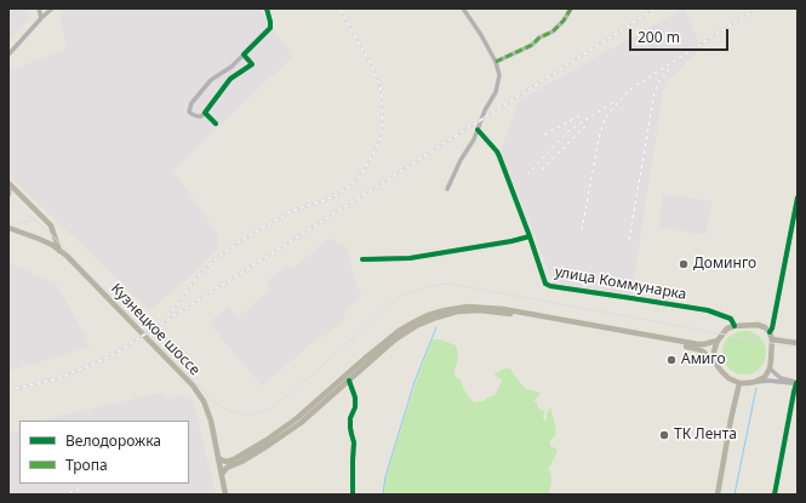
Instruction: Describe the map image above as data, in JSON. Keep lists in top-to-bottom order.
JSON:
{
  "streets": {
    "main road": ["Кузнецкое шоссе"],
    "street": ["улица Коммунарка"]
  },
  "places": ["Доминго", "Амиго", "ТК Лента"],
  "legend": ["Велодорожка", "Тропа"],
  "scale_bar": "200 m"
}
